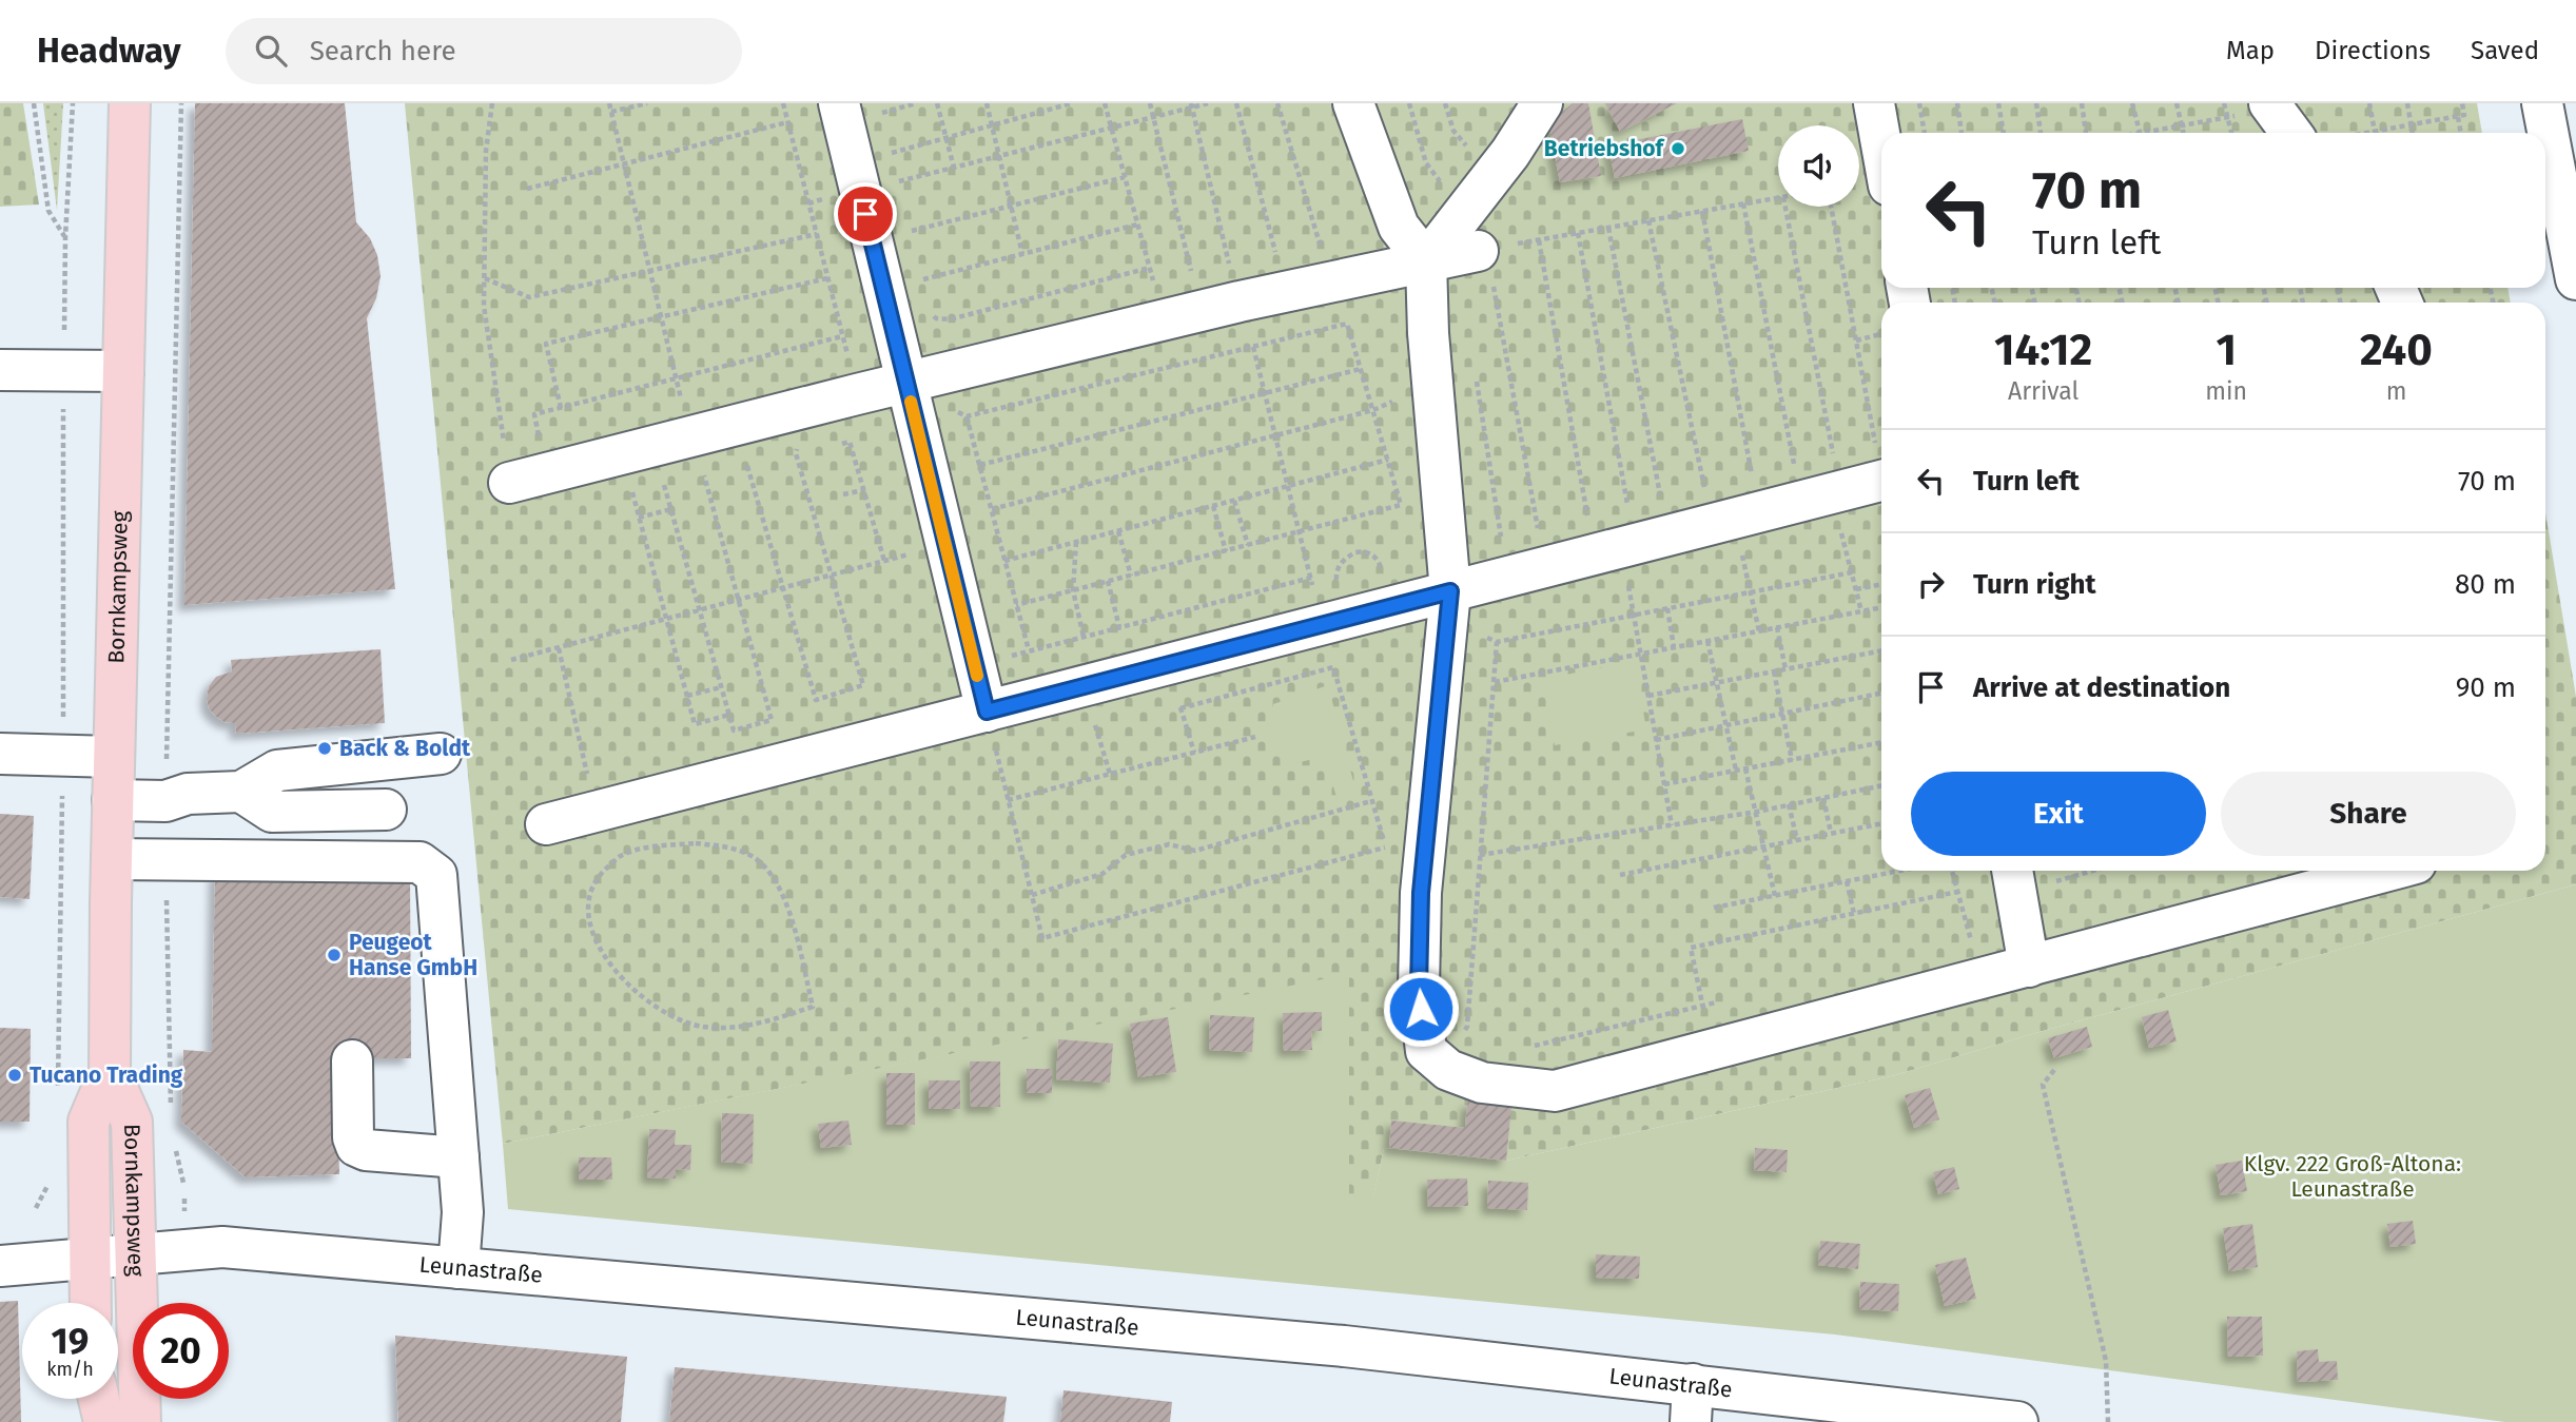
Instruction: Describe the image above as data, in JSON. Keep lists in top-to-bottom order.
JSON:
{
  "streets": {
    "main road": ["Bornkampsweg"],
    "street": ["Leunastraße"]
  },
  "crossings": [
    ["Bornkampsweg", "Leunastraße"]
  ],
  "parks": ["Klgv. 222 Groß-Altona: Leunastraße"],
  "places": [
    "Betriebshof",
    "Back & Boldt",
    "Peugeot Hanse GmbH",
    "Tucano Trading"
  ],
  "page": {
    "header": "Headway",
    "search": "Search here",
    "nav": ["Map", "Directions", "Saved"],
    "turn": ["70 m", "Turn left"],
    "eta": [
      "14:12",
      "Arrival",
      "1",
      "min",
      "240",
      "m"
    ],
    "list": [
      {
        "name": "Turn left",
        "value": "70 m"
      },
      {
        "name": "Turn right",
        "value": "80 m"
      },
      {
        "name": "Arrive at destination",
        "value": "90 m"
      }
    ],
    "buttons": ["Exit", "Share"],
    "speed": "19 km/h",
    "limit": "20"
  }
}
